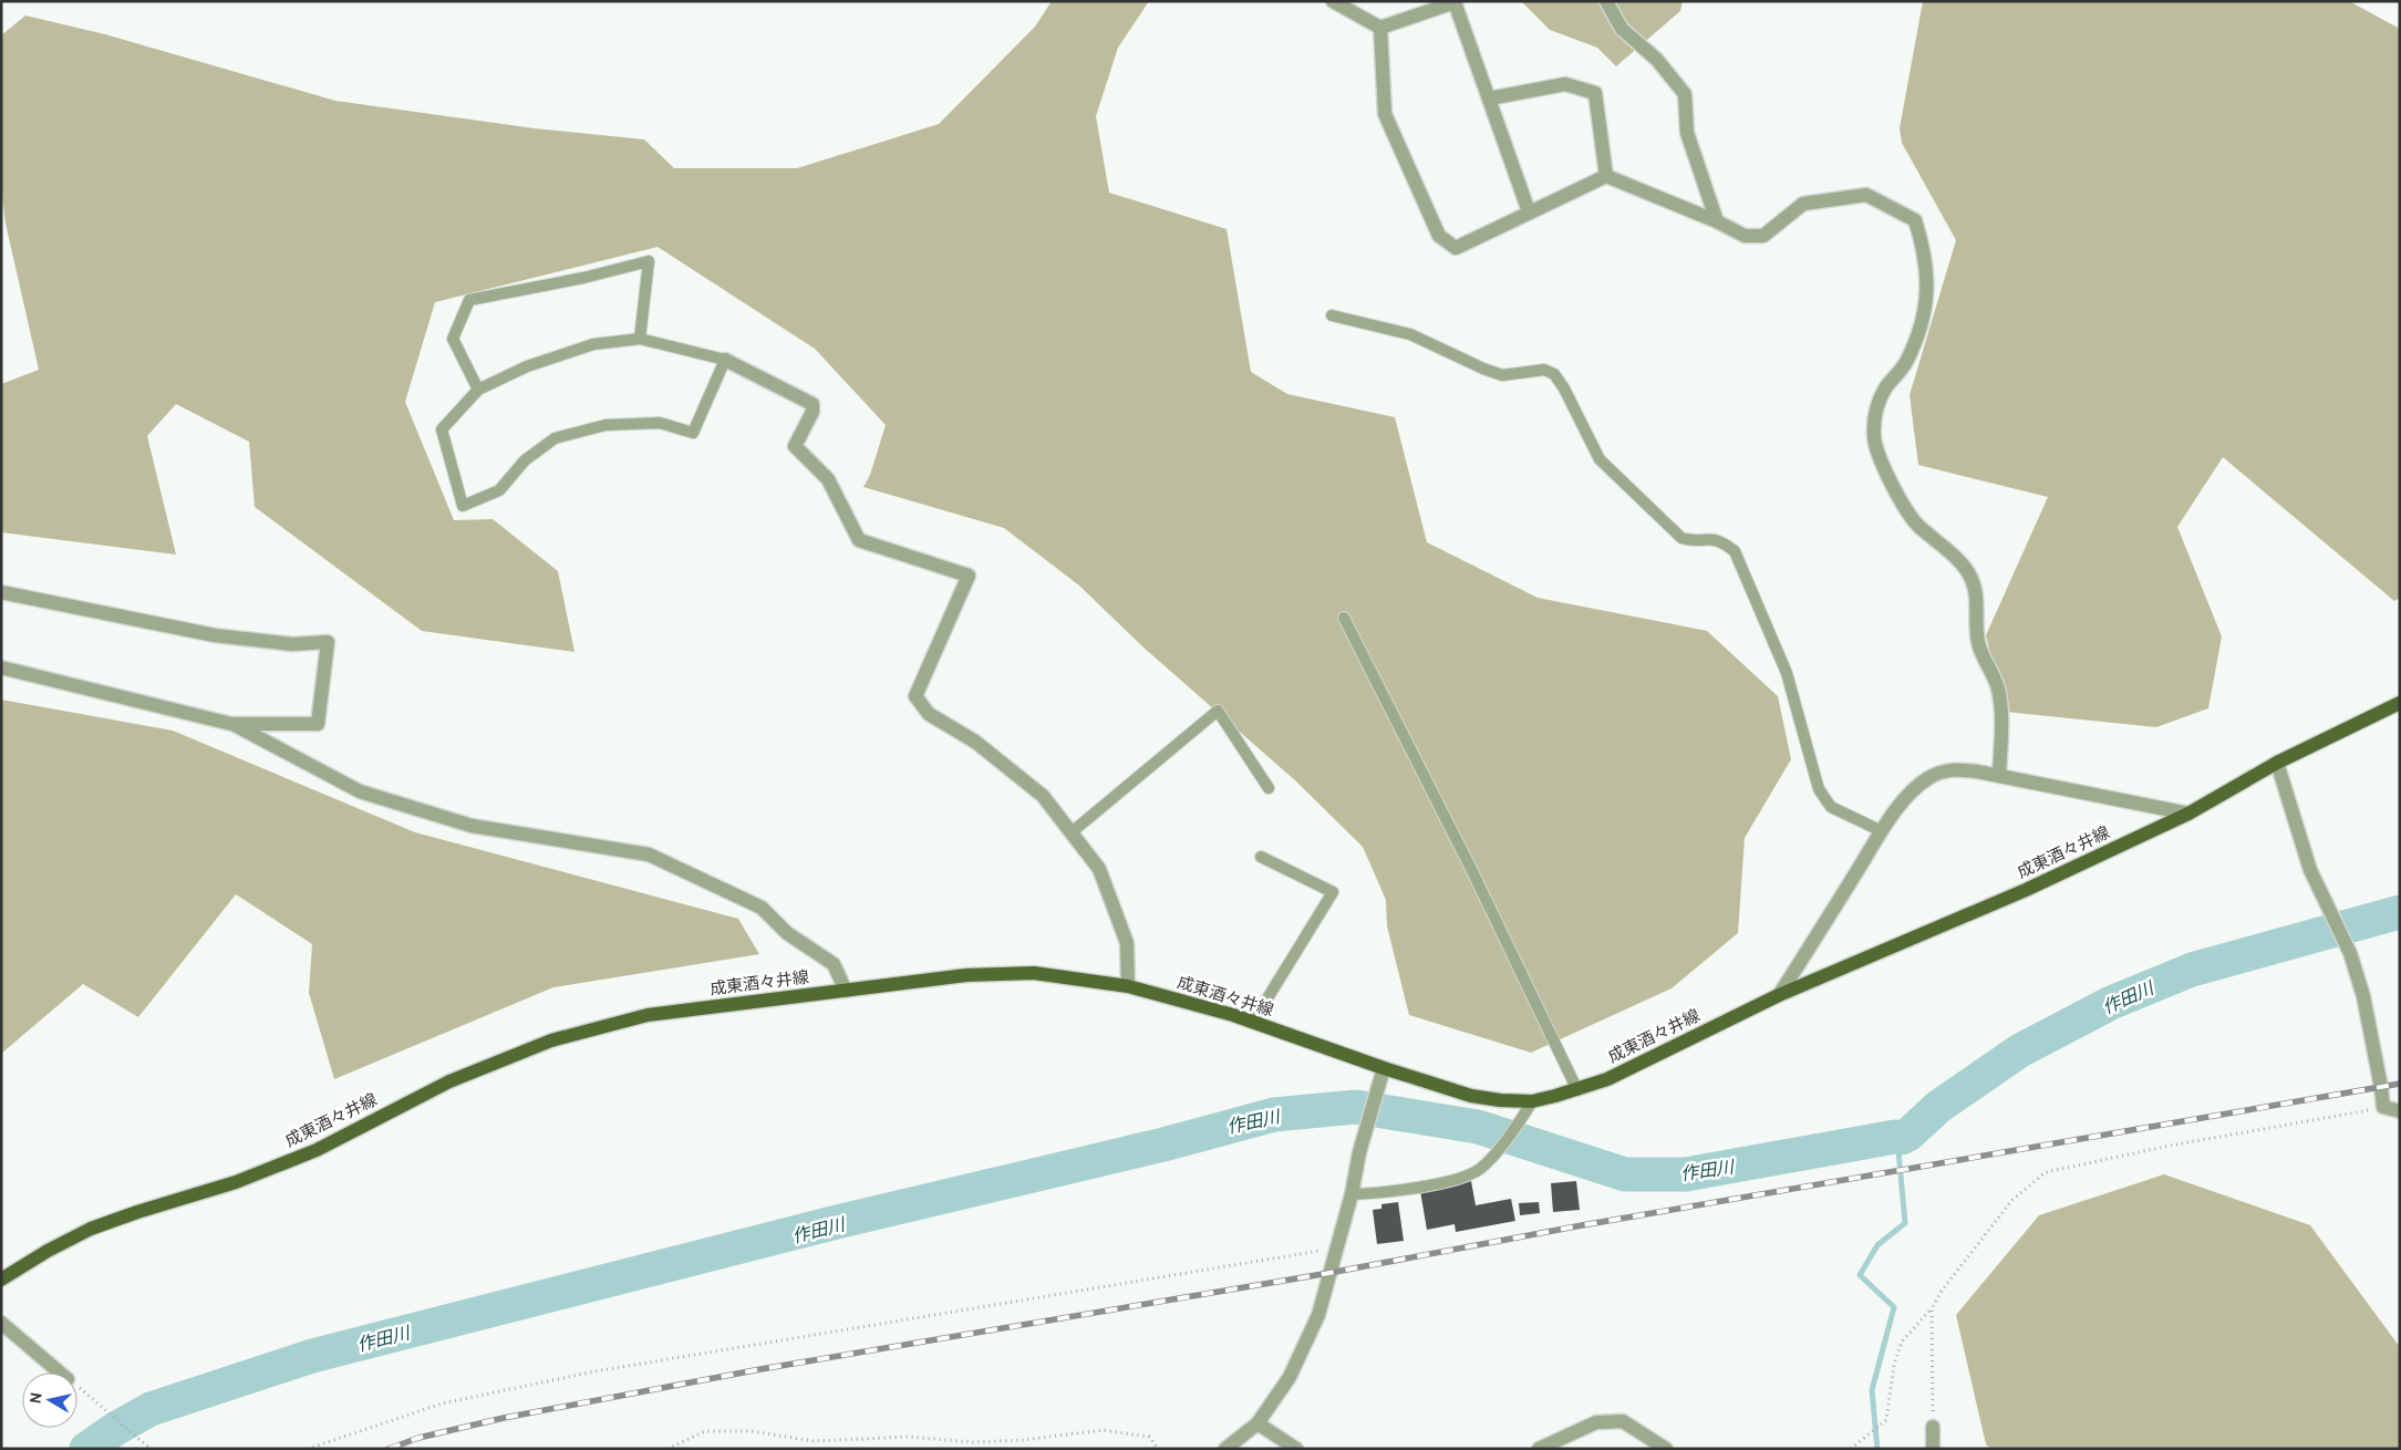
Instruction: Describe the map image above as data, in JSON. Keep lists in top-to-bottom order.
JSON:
{
  "streets": {
    "main road": ["成東酒々井線"]
  },
  "water": ["作田川"],
  "north": "left"
}
